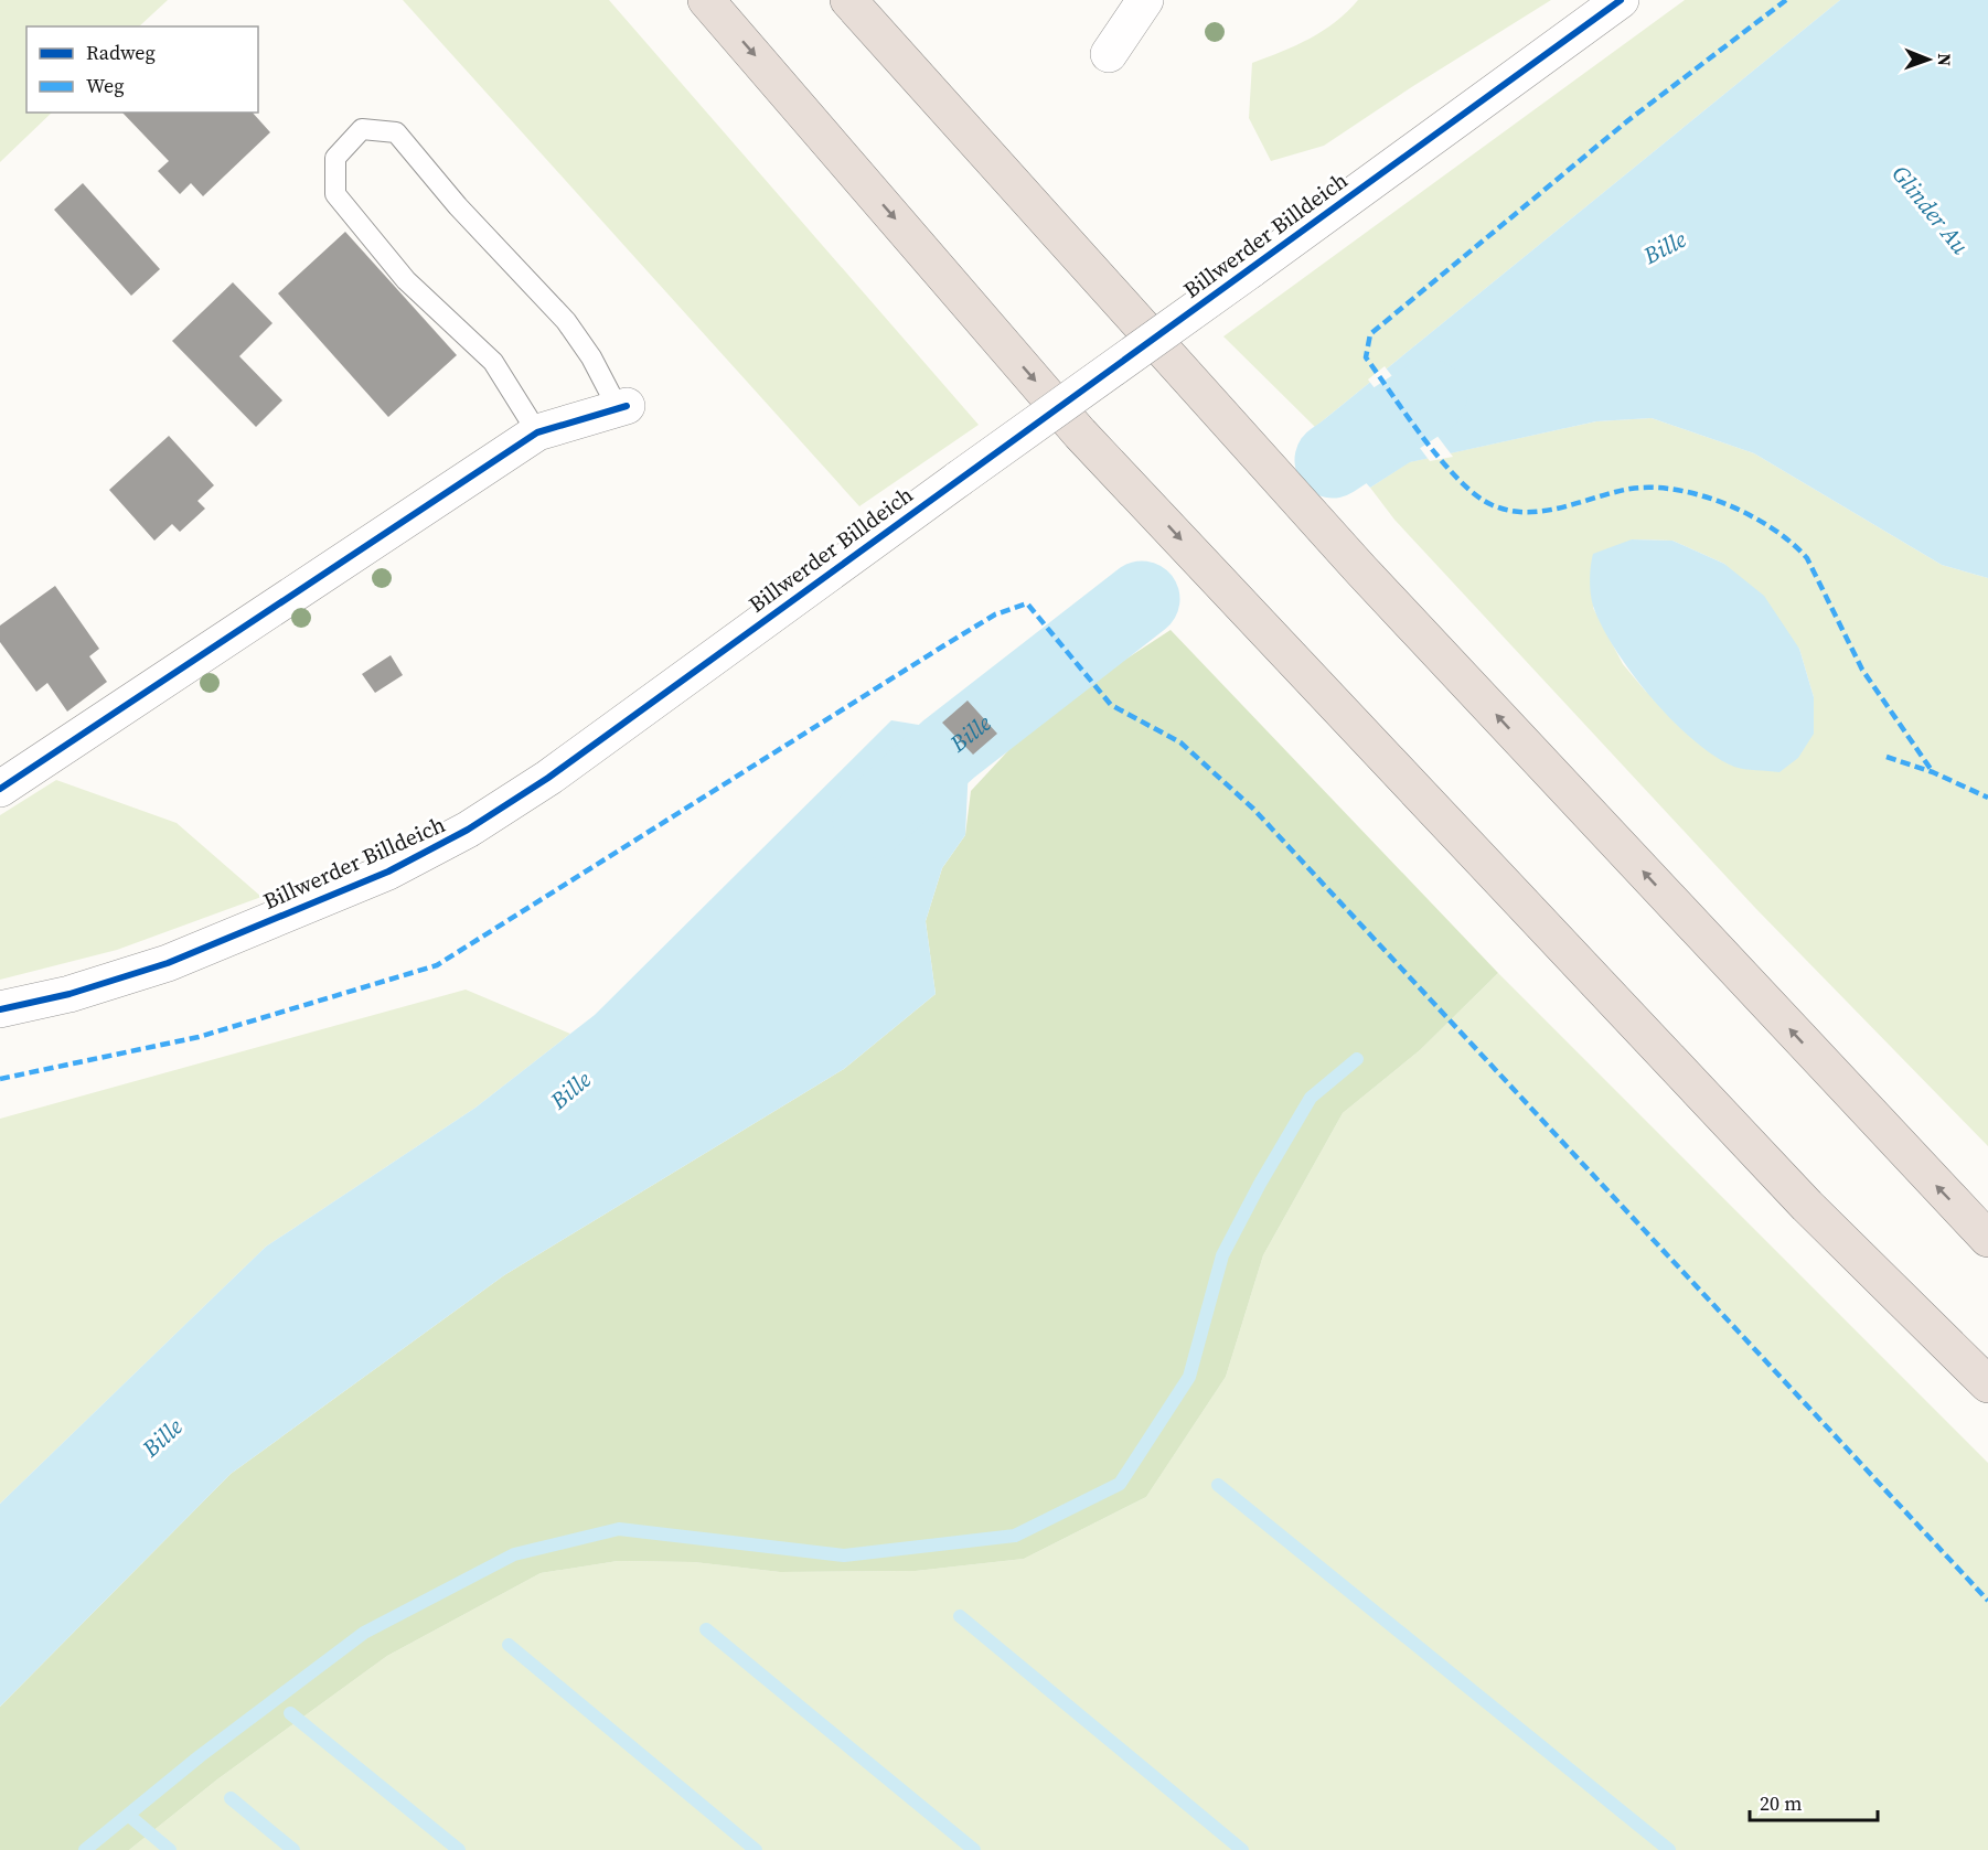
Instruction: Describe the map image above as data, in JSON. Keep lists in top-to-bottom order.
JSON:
{
  "streets": {
    "street": ["Billwerder Billdeich"]
  },
  "water": ["Glinder Au", "Bille"],
  "legend": ["Radweg", "Weg"],
  "scale_bar": "20 m",
  "north": "right"
}
